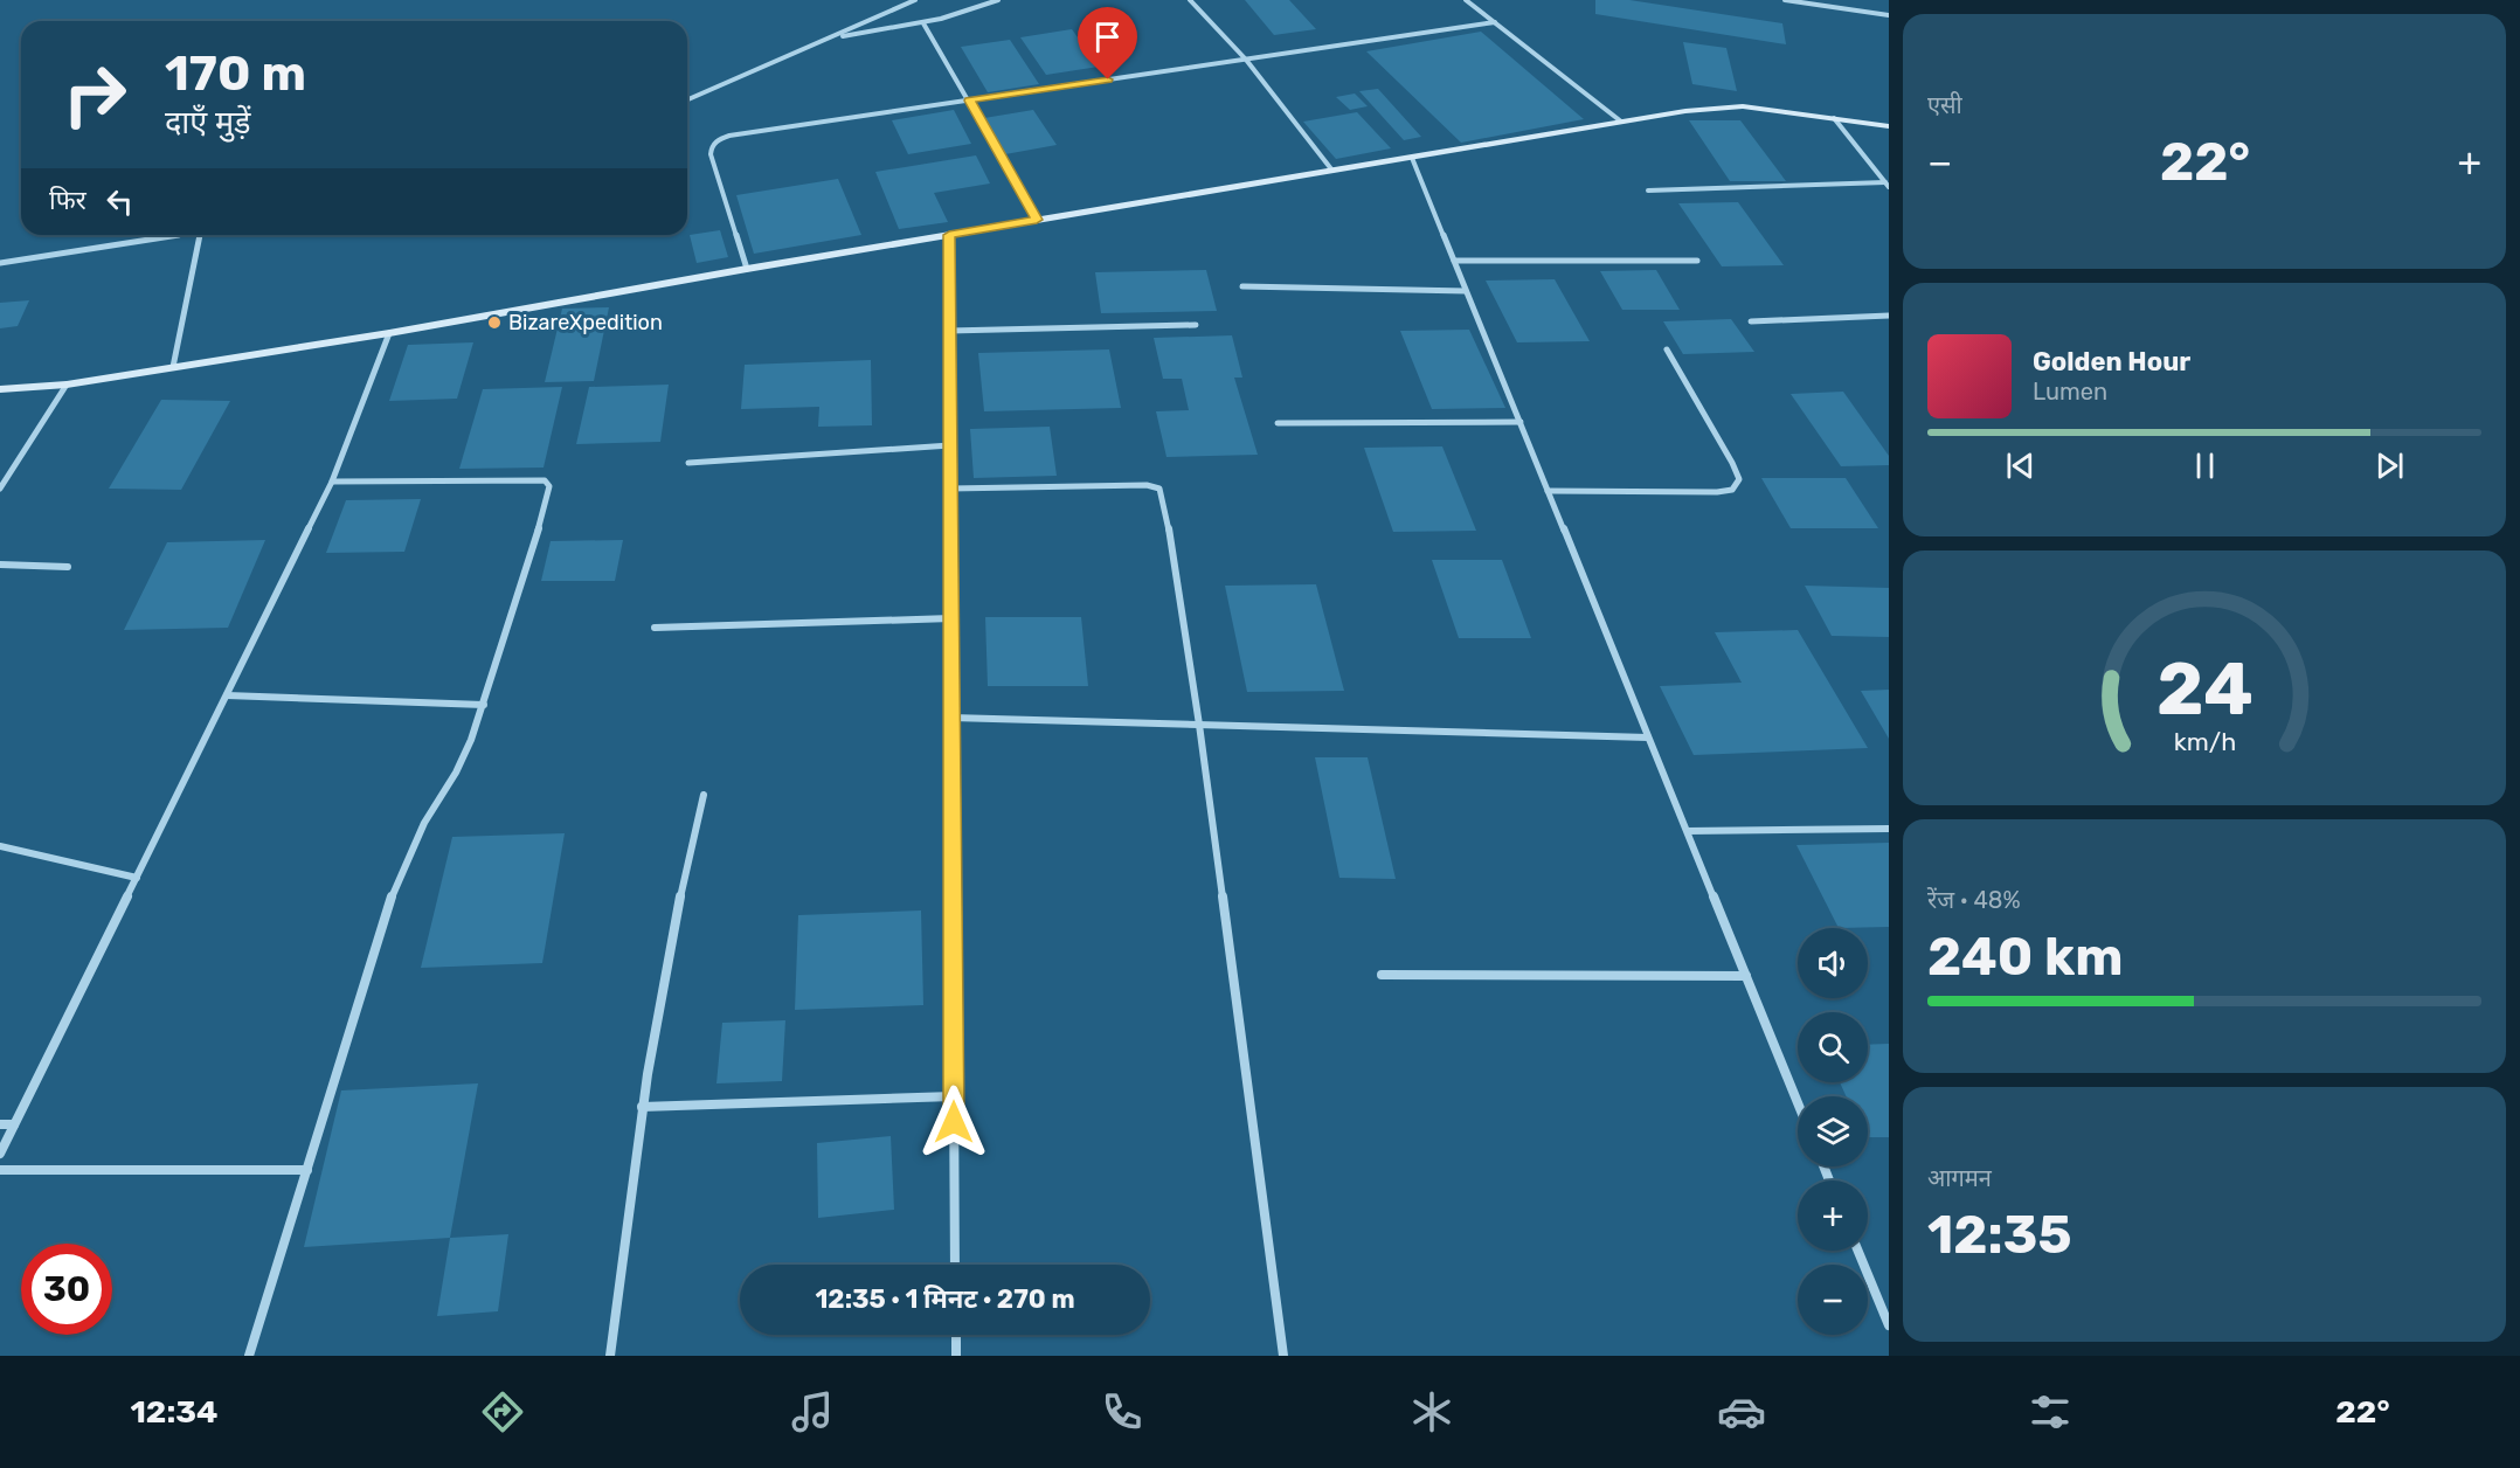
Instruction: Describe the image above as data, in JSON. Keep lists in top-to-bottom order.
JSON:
{
  "places": ["BizareXpedition"],
  "page": {
    "tile": [
      "एसी",
      ["रेंज · 48%", "240 km"],
      ["आगमन", "12:35"]
    ],
    "turn": ["170 m", "दाएँ मुड़ें"],
    "heat": ["−", "22°", "+"],
    "then": "फिर",
    "song": ["Golden Hour", "Lumen"],
    "map_buttons": ["+", "−"],
    "limit": "30",
    "trip": "12:35 · 1 मिनट · 270 m",
    "tabs": ["12:34", "22°"],
    "gauge": ["24", "km/h"]
  }
}
